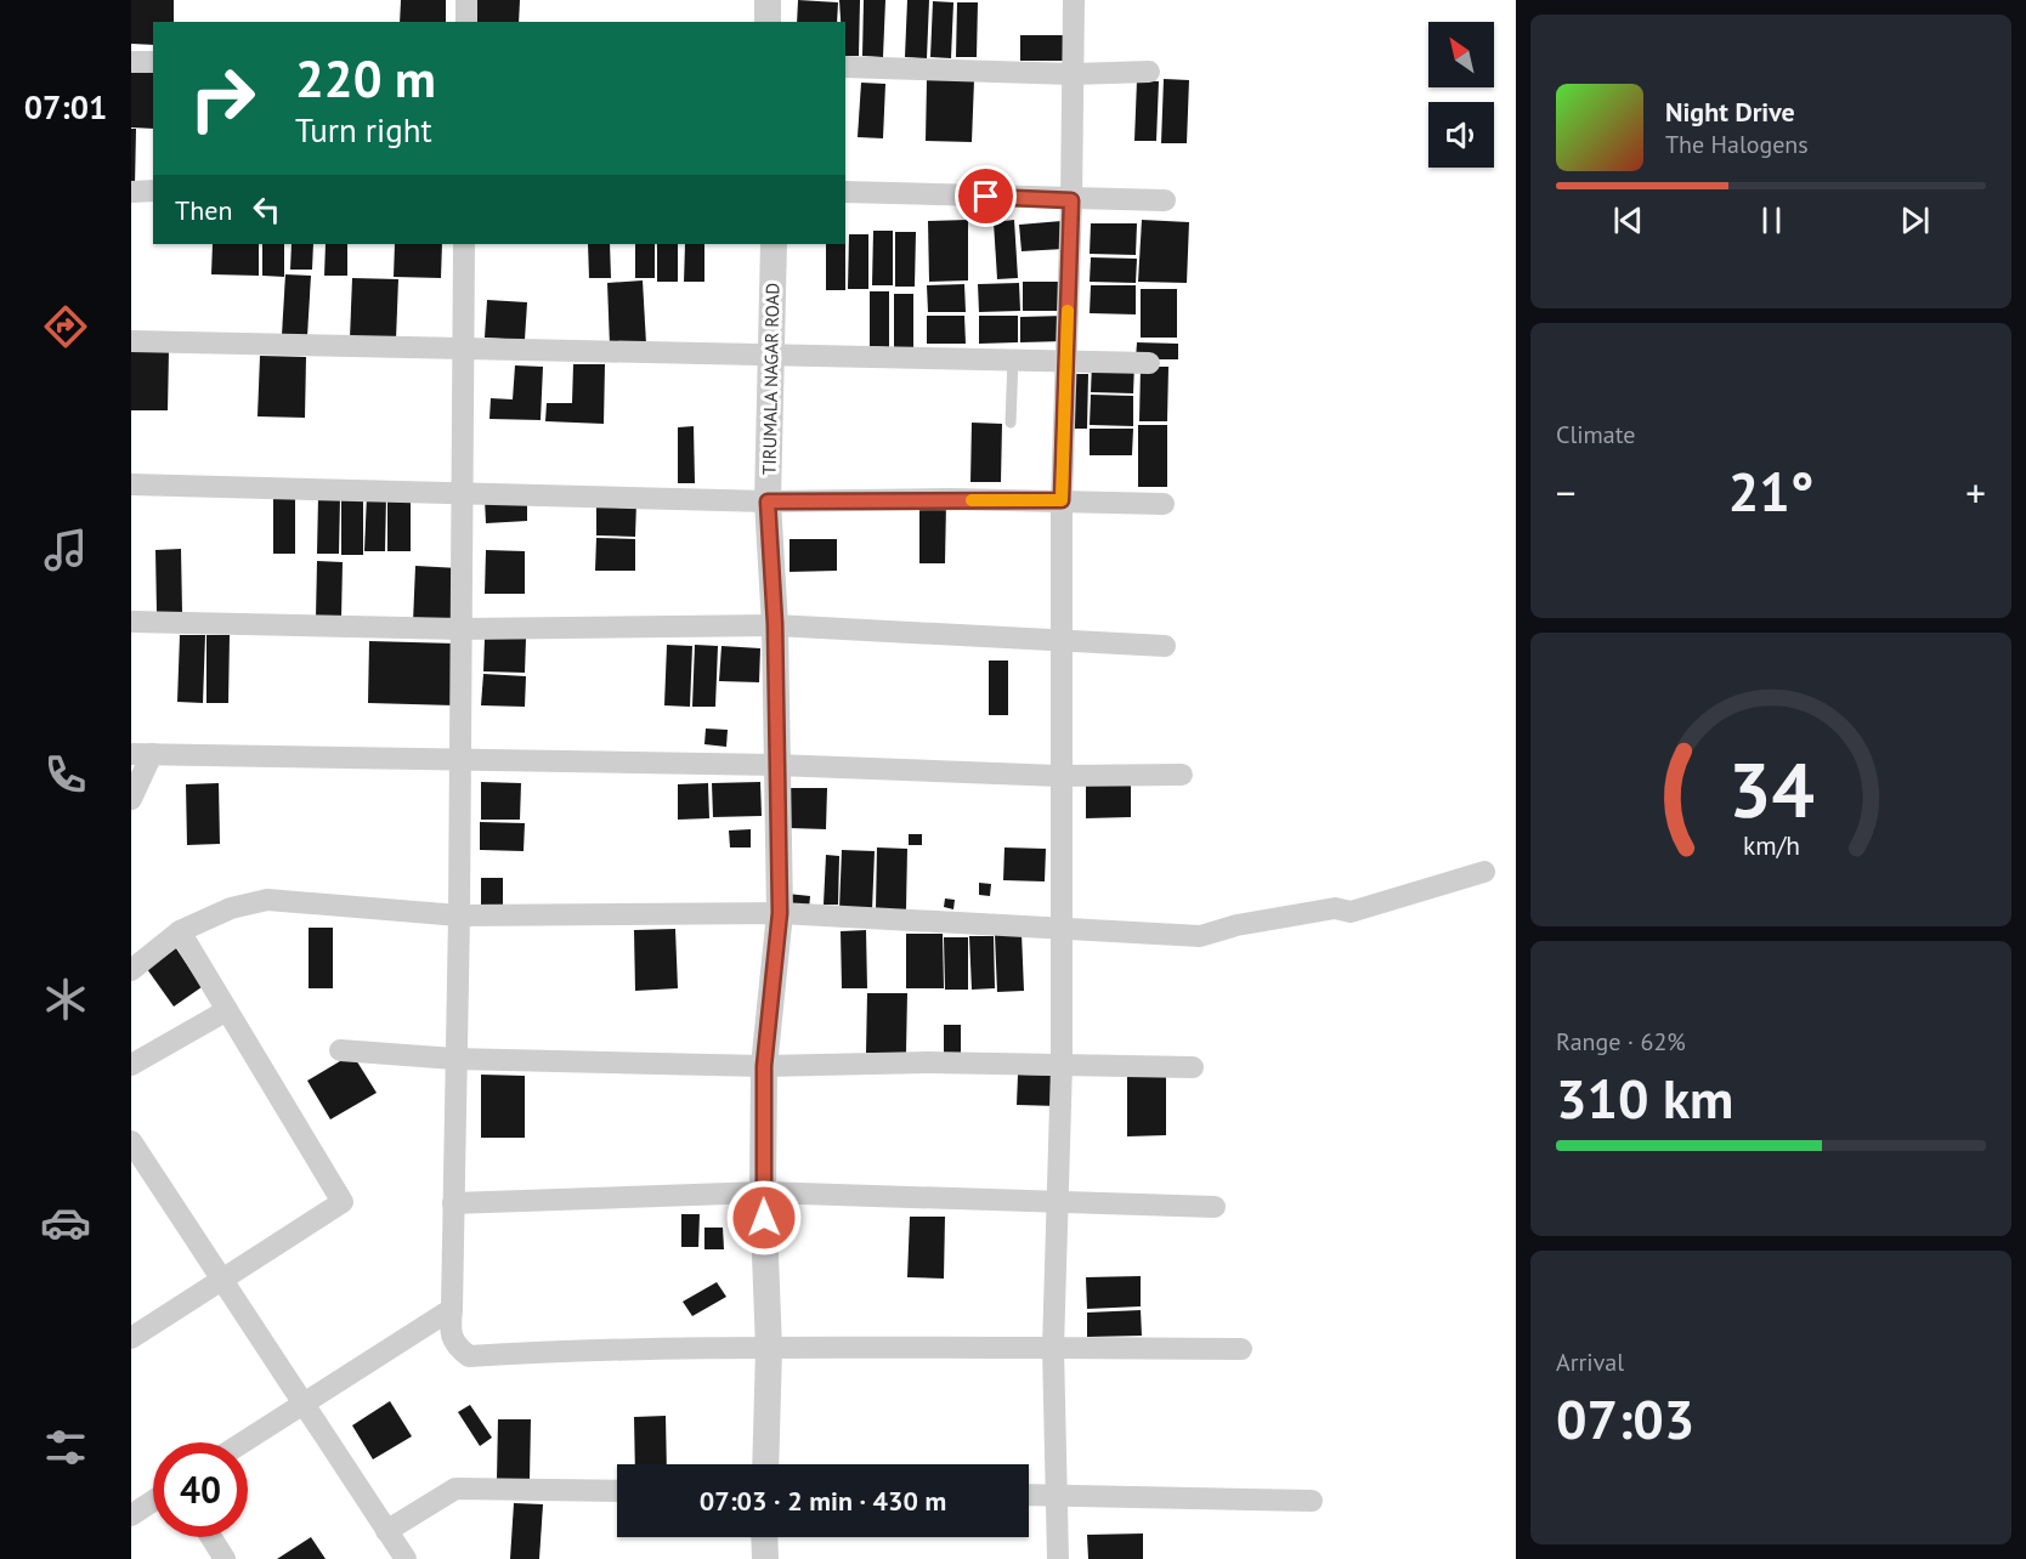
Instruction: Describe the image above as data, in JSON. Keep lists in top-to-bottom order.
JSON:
{
  "streets": {
    "street": ["TIRUMALA NAGAR ROAD"]
  },
  "north": "top left",
  "page": {
    "tabs": "07:01",
    "turn": ["220 m", "Turn right"],
    "song": ["Night Drive", "The Halogens"],
    "then": "Then",
    "tile": [
      "Climate",
      ["Range · 62%", "310 km"],
      ["Arrival", "07:03"]
    ],
    "heat": ["−", "21°", "+"],
    "limit": "40",
    "trip": "07:03 · 2 min · 430 m",
    "gauge": ["34", "km/h"]
  }
}
